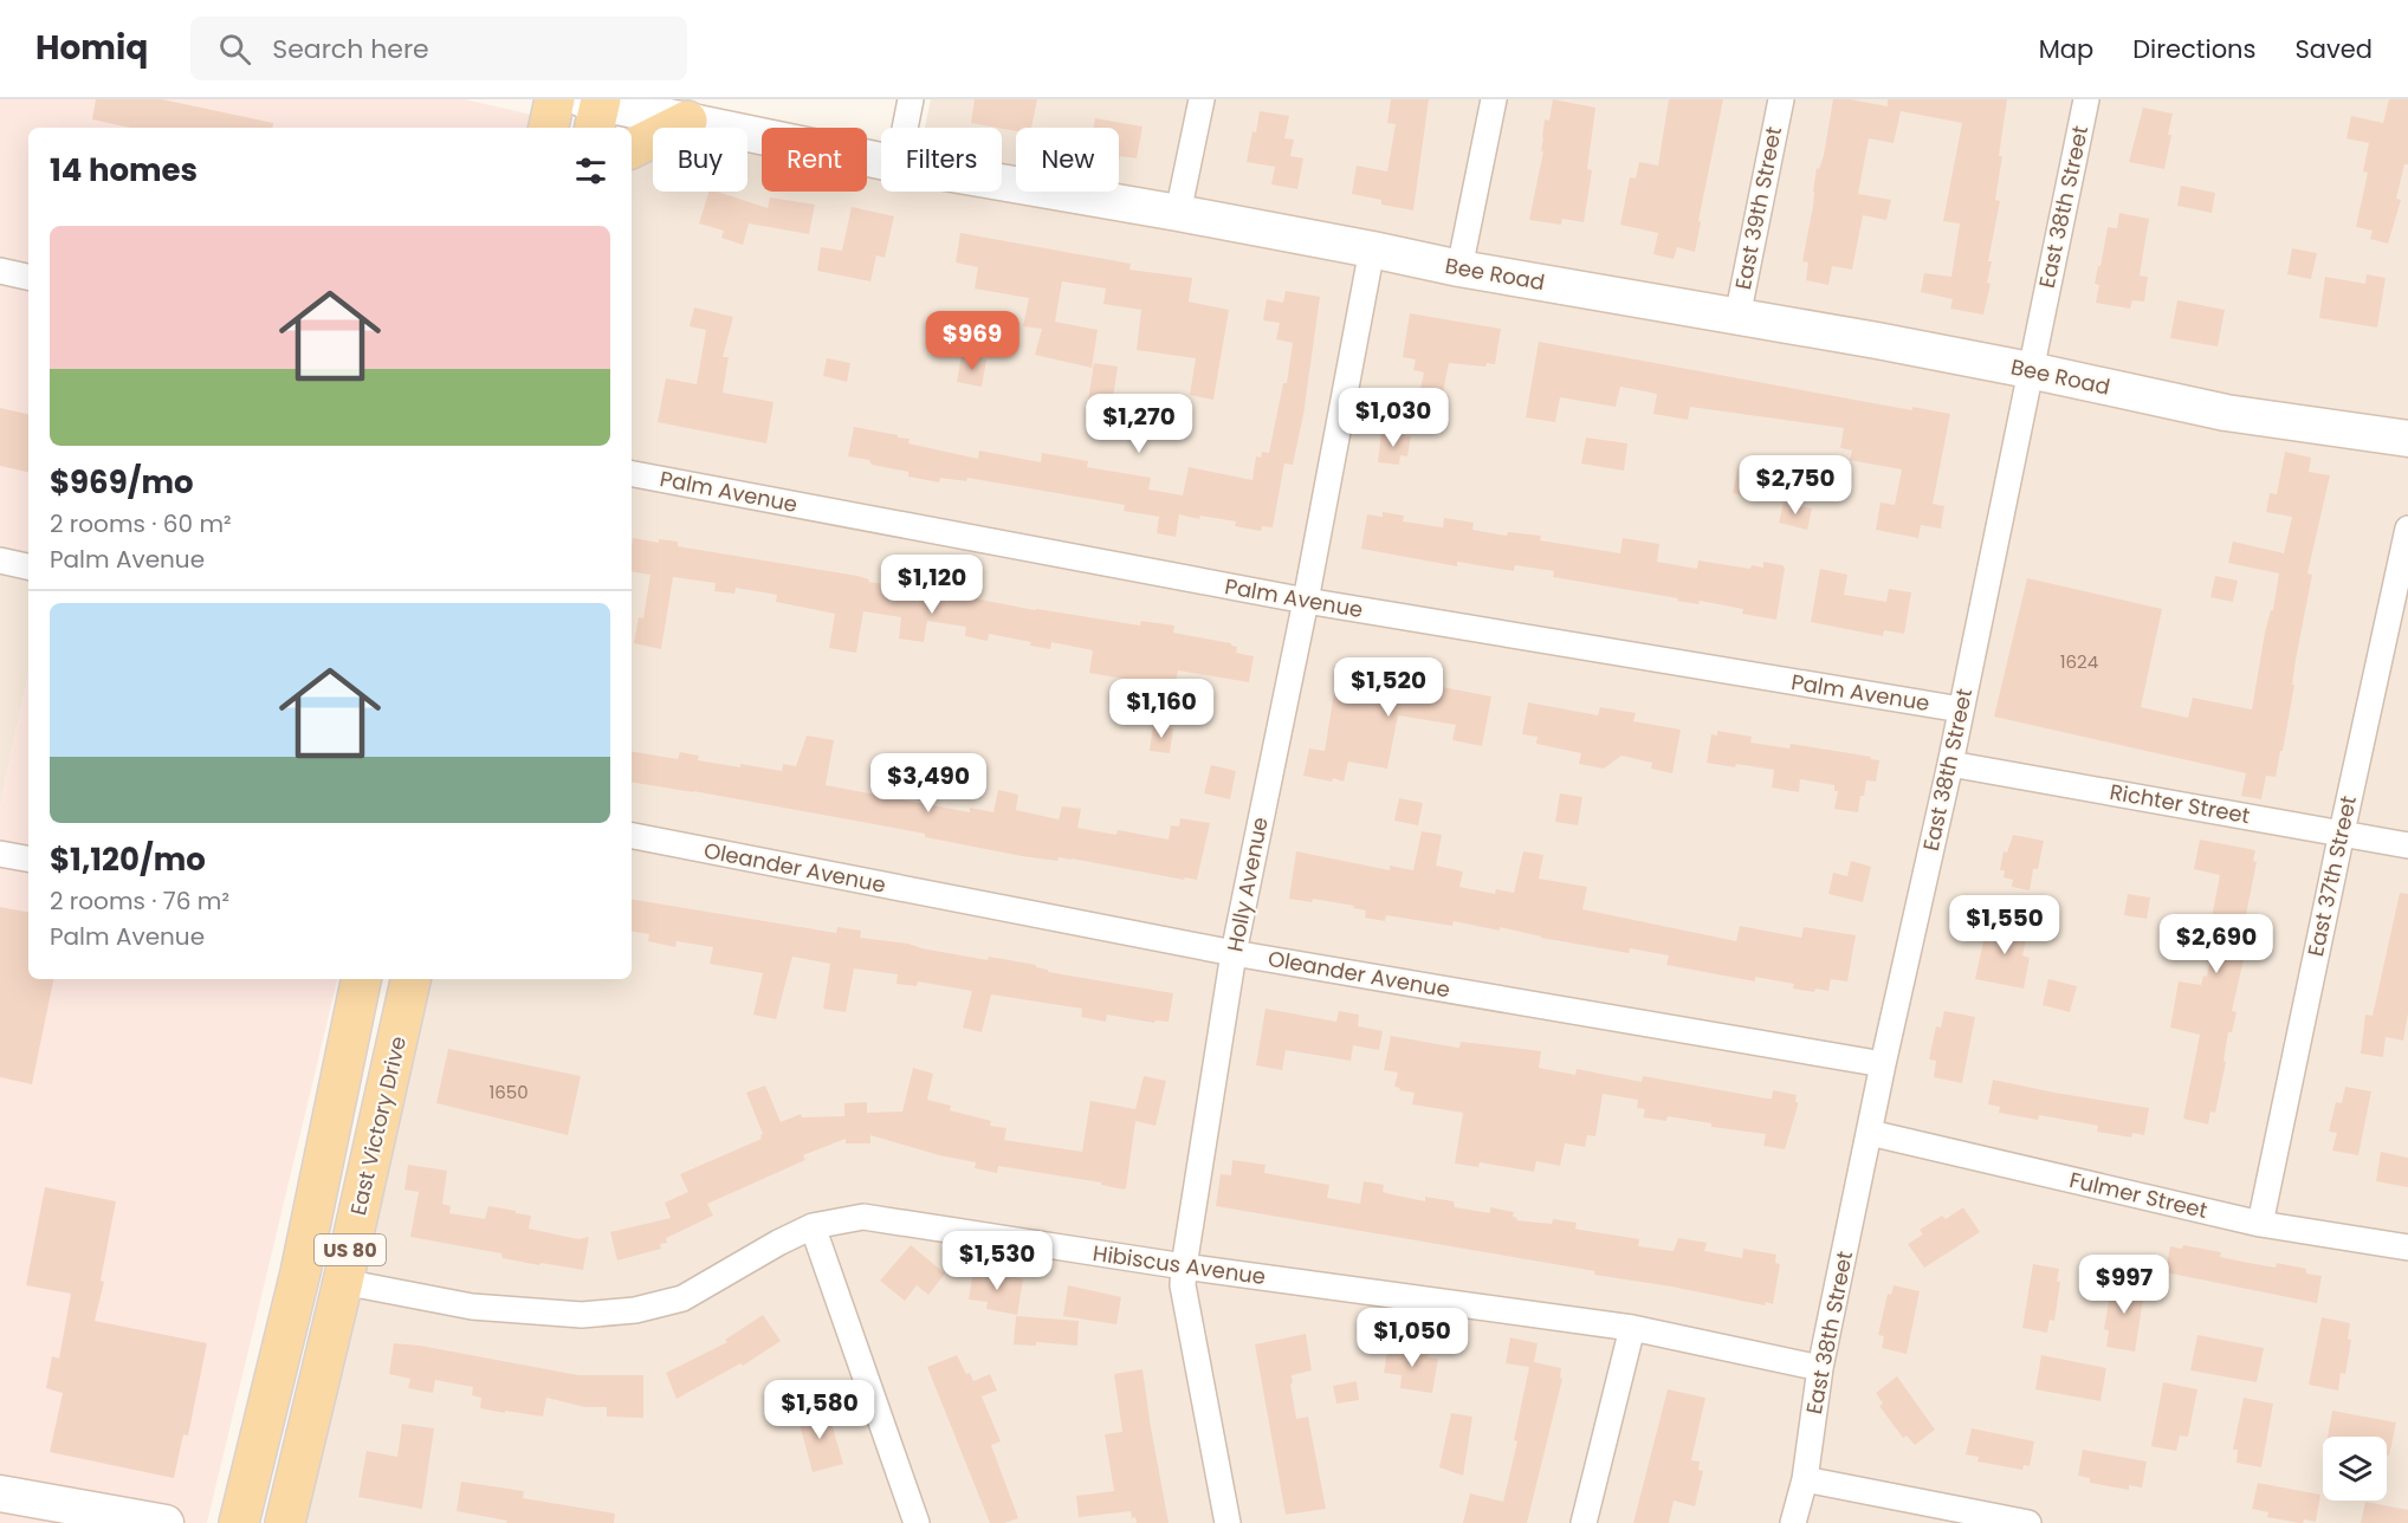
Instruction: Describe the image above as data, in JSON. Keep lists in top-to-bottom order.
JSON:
{
  "streets": {
    "main road": ["Bee Road", "East Victory Drive", "US 80"],
    "street": [
      "East 38th Street",
      "East 39th Street",
      "Palm Avenue",
      "Richter Street",
      "Oleander Avenue",
      "East 37th Street",
      "Holly Avenue",
      "Fulmer Street",
      "Hibiscus Avenue"
    ]
  },
  "crossings": [
    ["East 38th Street", "Bee Road"],
    ["East 38th Street", "Palm Avenue"],
    ["East 38th Street", "Richter Street"],
    ["East 38th Street", "Oleander Avenue"],
    ["East 38th Street", "Fulmer Street"],
    ["East 38th Street", "Hibiscus Avenue"],
    ["East 39th Street", "Bee Road"],
    ["Bee Road", "Holly Avenue"],
    ["Palm Avenue", "Holly Avenue"],
    ["Richter Street", "East 37th Street"],
    ["Oleander Avenue", "Holly Avenue"],
    ["East 37th Street", "Fulmer Street"],
    ["Holly Avenue", "Hibiscus Avenue"],
    ["East Victory Drive", "Hibiscus Avenue"]
  ],
  "house_numbers": ["1624", "1650"],
  "page": {
    "header": "Homiq",
    "search": "Search here",
    "nav": ["Map", "Directions", "Saved"],
    "chip": [
      "Buy",
      "Rent",
      "Filters",
      "New"
    ],
    "heading": "14 homes",
    "list": [
      {
        "name": "$969/mo",
        "note": "2 rooms · 60 m² · Palm Avenue"
      },
      {
        "name": "$1,120/mo",
        "note": "2 rooms · 76 m² · Palm Avenue"
      }
    ],
    "price": [
      "$969",
      "$1,030",
      "$1,270",
      "$2,750",
      "$1,120",
      "$1,520",
      "$1,160",
      "$3,490",
      "$1,550",
      "$2,690",
      "$1,530",
      "$997",
      "$1,050",
      "$1,580"
    ]
  }
}
